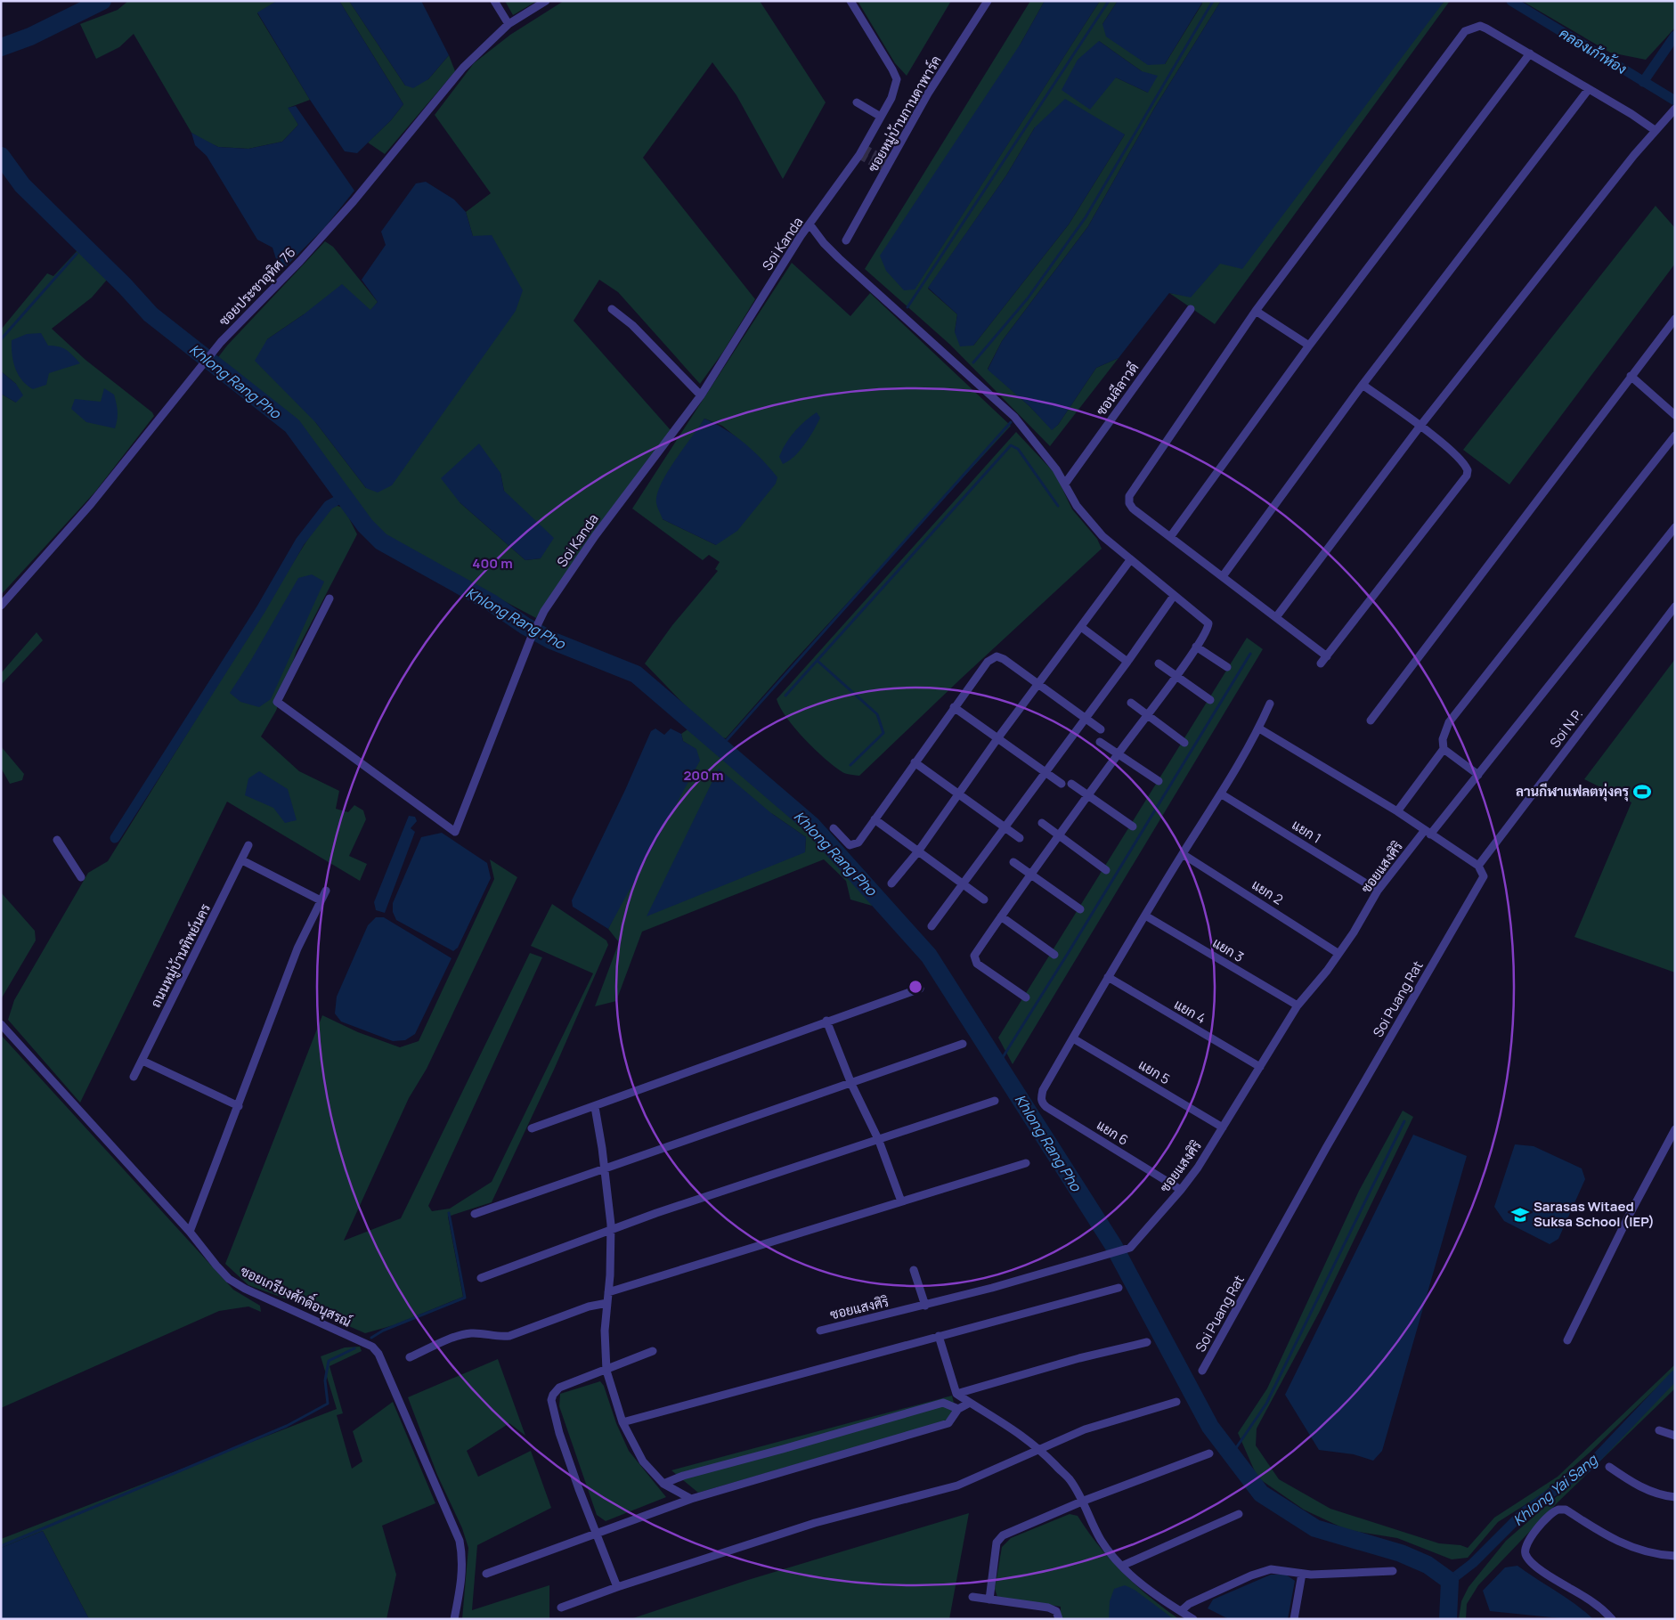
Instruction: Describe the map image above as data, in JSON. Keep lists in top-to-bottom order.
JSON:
{
  "streets": {
    "street": [
      "ซอยหมู่บ้านกานดาพาร์ค",
      "Soi Kanda",
      "ซอยประชาอุทิศ 76",
      "ซอนลีลาวดี",
      "Soi N.P.",
      "แยก 1",
      "ซอยแสงศิริ",
      "แยก 2",
      "แยก 3",
      "ถนนหมู่บ้านทิพย์นคร",
      "Soi Puang Rat",
      "แยก 4",
      "แยก 5",
      "แยก 6",
      "ซอยเกรียงศักดิ์อนุสรณ์"
    ]
  },
  "crossings": [
    ["Soi N.P.", "Soi Puang Rat"],
    ["แยก 1", "ซอยแสงศิริ"],
    ["ซอยแสงศิริ", "แยก 2"],
    ["ซอยแสงศิริ", "แยก 3"],
    ["ซอยแสงศิริ", "แยก 4"],
    ["ซอยแสงศิริ", "แยก 5"],
    ["ซอยแสงศิริ", "แยก 6"],
    ["แยก 5", "แยก 6"]
  ],
  "water": ["คลองเก้าห้อง", "Khlong Rang Pho", "Khlong Yai Sang"],
  "places": {
    "sports": ["ลานกีฬาแฟลตทุ่งครุ"],
    "school or university": ["Sarasas Witaed Suksa School (IEP)"]
  },
  "rings": ["400 m", "200 m"]
}
